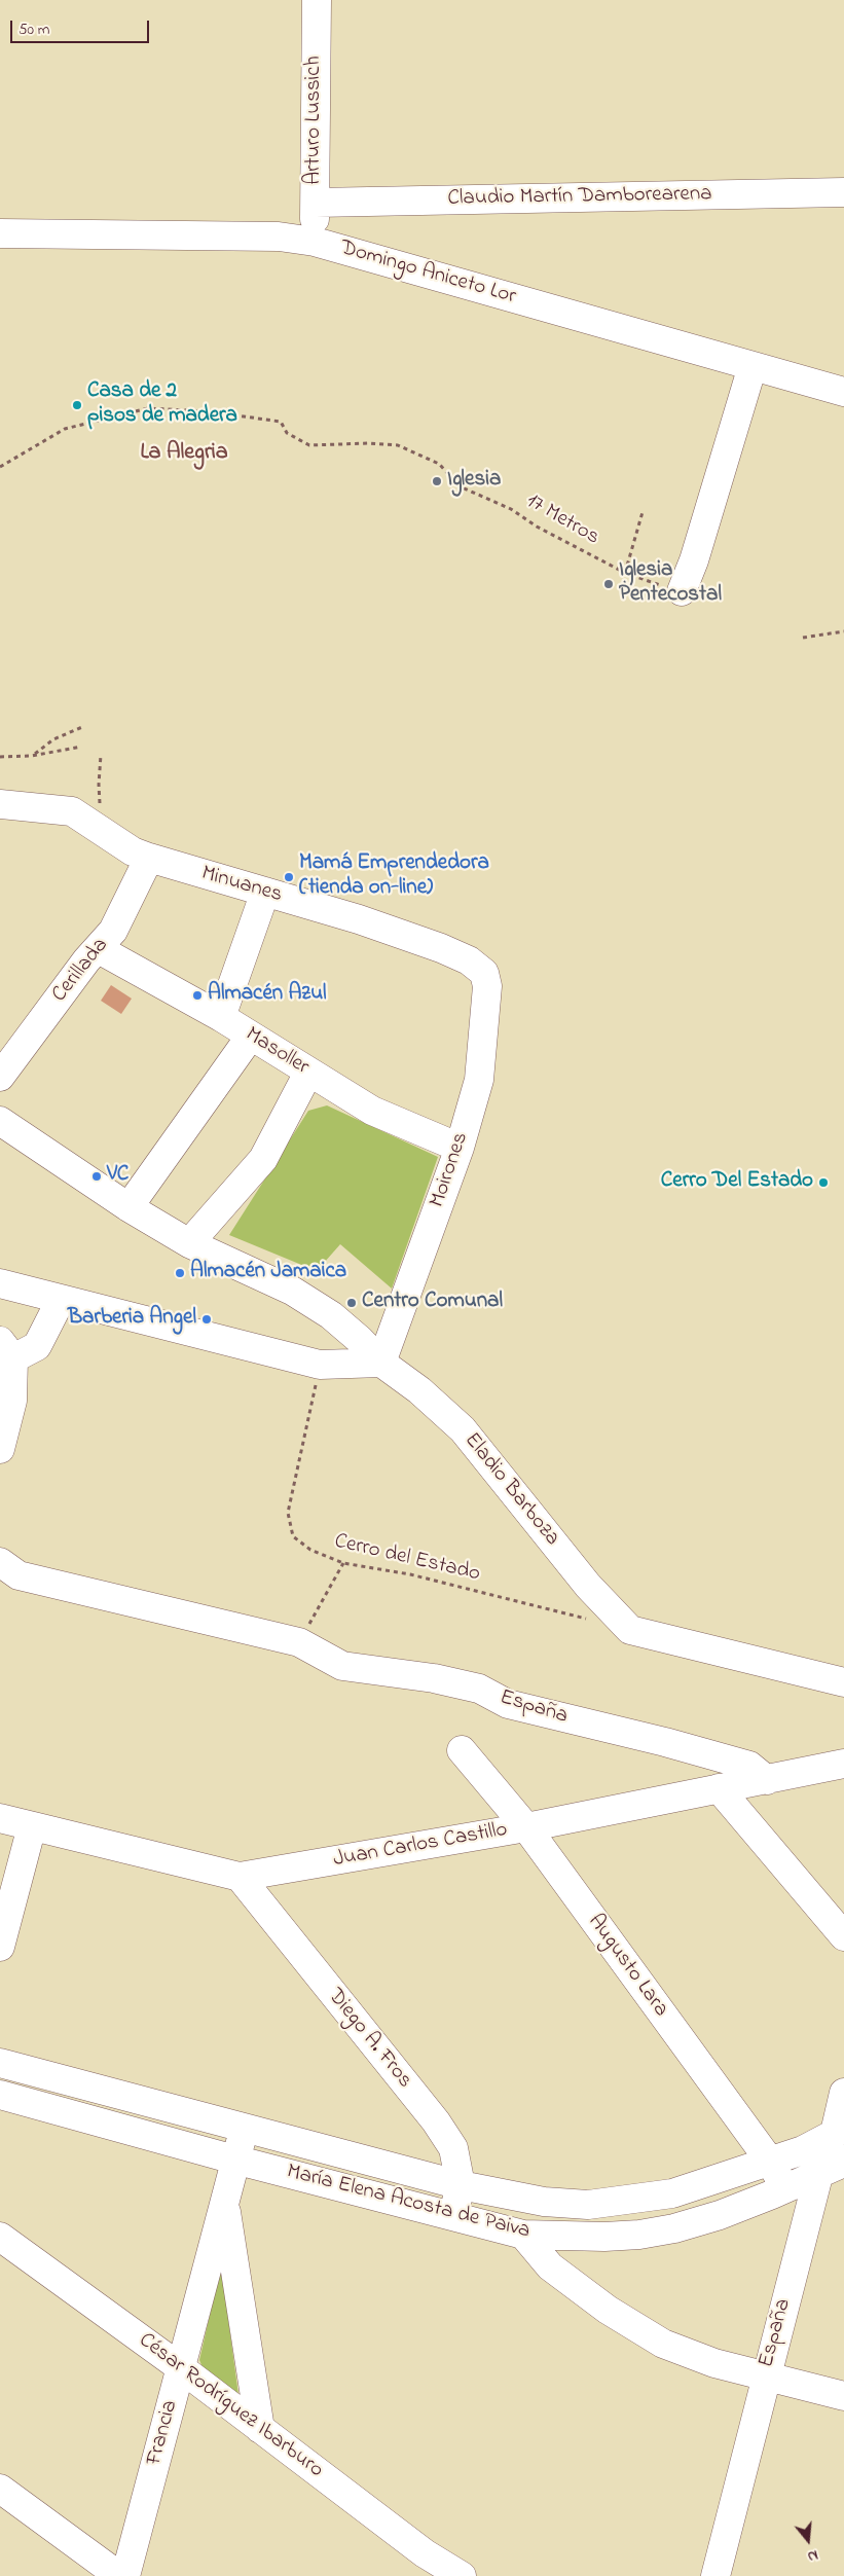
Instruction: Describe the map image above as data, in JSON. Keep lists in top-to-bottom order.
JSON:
{
  "streets": {
    "street": [
      "Arturo Lussich",
      "Claudio Martín Damborearena",
      "Domingo Aniceto Lor",
      "Minuanes",
      "Cerillada",
      "Masoller",
      "Moirones",
      "Eladio Barboza",
      "España",
      "Juan Carlos Castillo",
      "Augusto Lara",
      "Diego A. Fros",
      "María Elena Acosta de Paiva",
      "César Rodríguez Ibarburo",
      "Francia"
    ],
    "path": ["17 Metros", "Cerro del Estado"]
  },
  "crossings": [
    ["Arturo Lussich", "Claudio Martín Damborearena"],
    ["Arturo Lussich", "Domingo Aniceto Lor"],
    ["Minuanes", "Cerillada"],
    ["Minuanes", "Moirones"],
    ["Cerillada", "Masoller"],
    ["Masoller", "Moirones"],
    ["Moirones", "Eladio Barboza"],
    ["España", "Juan Carlos Castillo"],
    ["España", "María Elena Acosta de Paiva"],
    ["Juan Carlos Castillo", "Augusto Lara"],
    ["Juan Carlos Castillo", "Diego A. Fros"],
    ["Augusto Lara", "María Elena Acosta de Paiva"],
    ["Diego A. Fros", "María Elena Acosta de Paiva"],
    ["María Elena Acosta de Paiva", "Francia"],
    ["César Rodríguez Ibarburo", "Francia"]
  ],
  "districts": ["La Alegria"],
  "places": [
    "Casa de 2 pisos de madera",
    "Iglesia",
    "Iglesia Pentecostal",
    "Mamá Emprendedora (tienda on-line)",
    "Almacén Azul",
    "VC",
    "Cerro Del Estado",
    "Almacén Jamaica",
    "Centro Comunal",
    "Barberia Angel"
  ],
  "scale_bar": "50 m",
  "north": "bottom"
}
